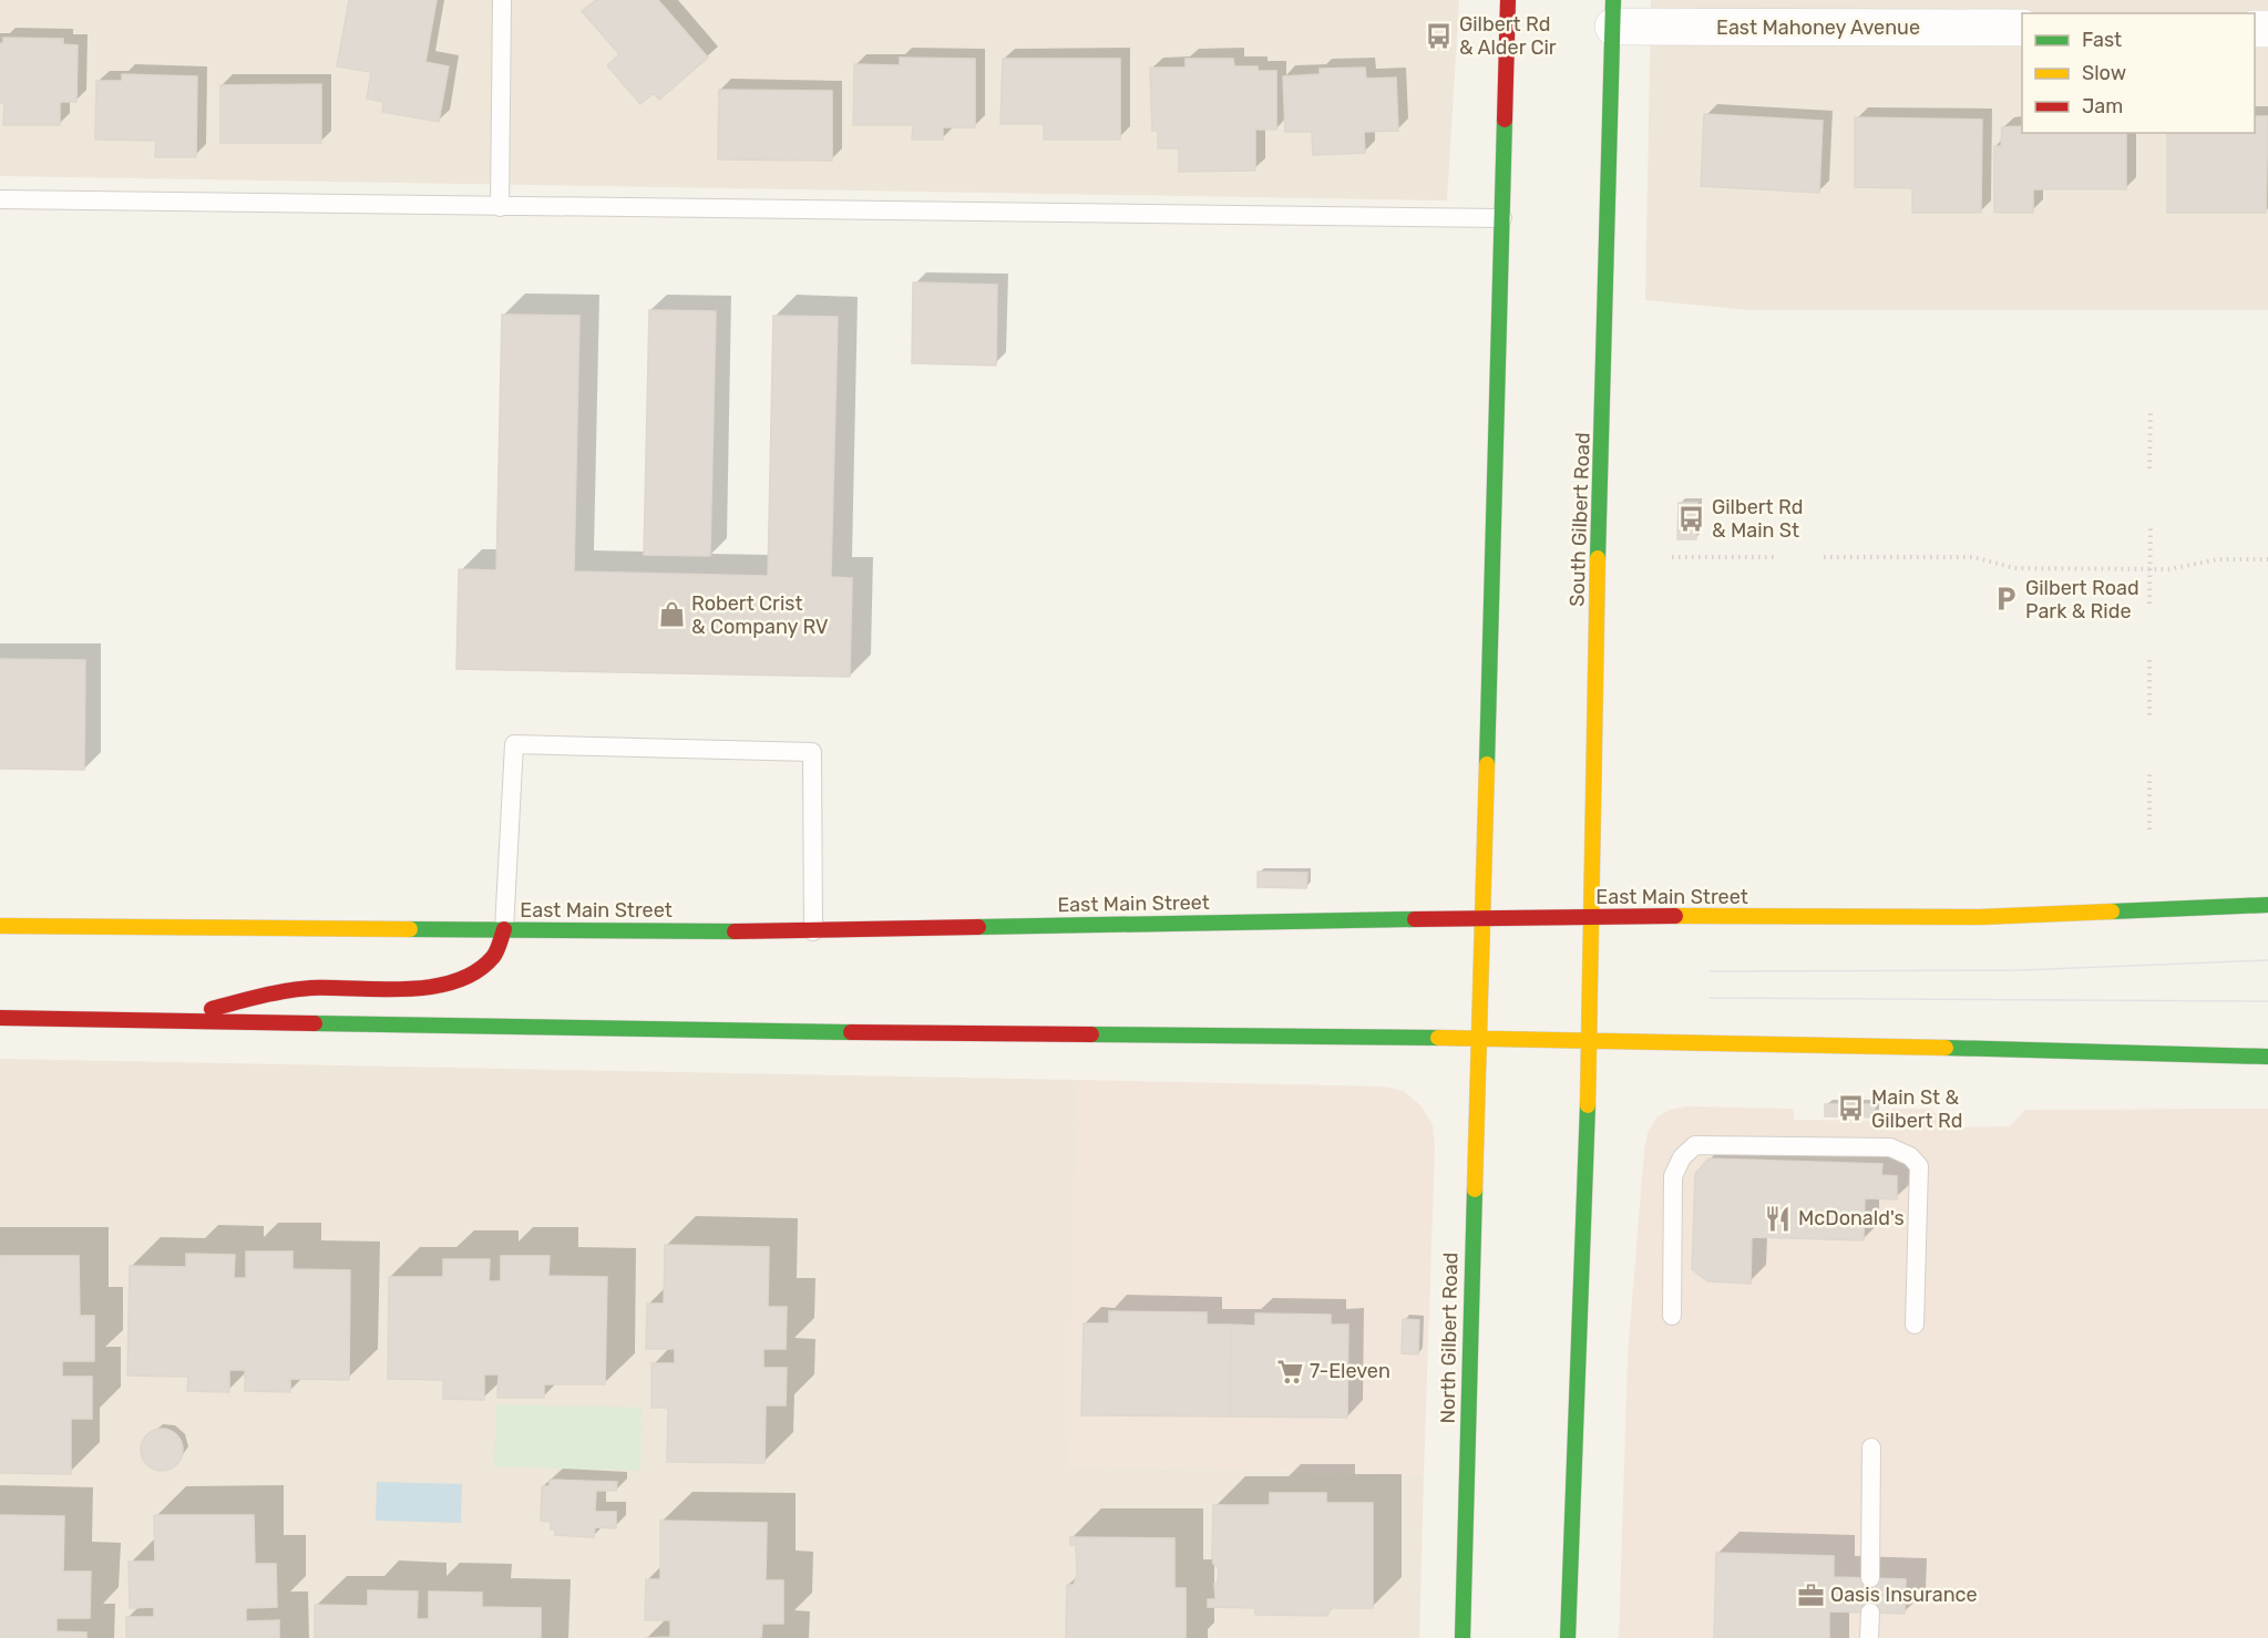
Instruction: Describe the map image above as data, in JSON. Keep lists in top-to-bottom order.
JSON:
{
  "streets": {
    "main road": ["South Gilbert Road", "East Main Street", "North Gilbert Road"],
    "street": ["East Mahoney Avenue"]
  },
  "crossings": [
    ["East Mahoney Avenue", "South Gilbert Road"],
    ["South Gilbert Road", "East Main Street"]
  ],
  "places": {
    "bus stop": ["Gilbert Rd & Alder Cir", "Gilbert Rd & Main St", "Main St & Gilbert Rd"],
    "parking": ["Gilbert Road Park & Ride"],
    "shop": ["Robert Crist & Company RV"],
    "restaurant": ["McDonald's"],
    "supermarket": ["7-Eleven"],
    "office": ["Oasis Insurance"]
  },
  "legend": ["Fast", "Slow", "Jam"]
}
